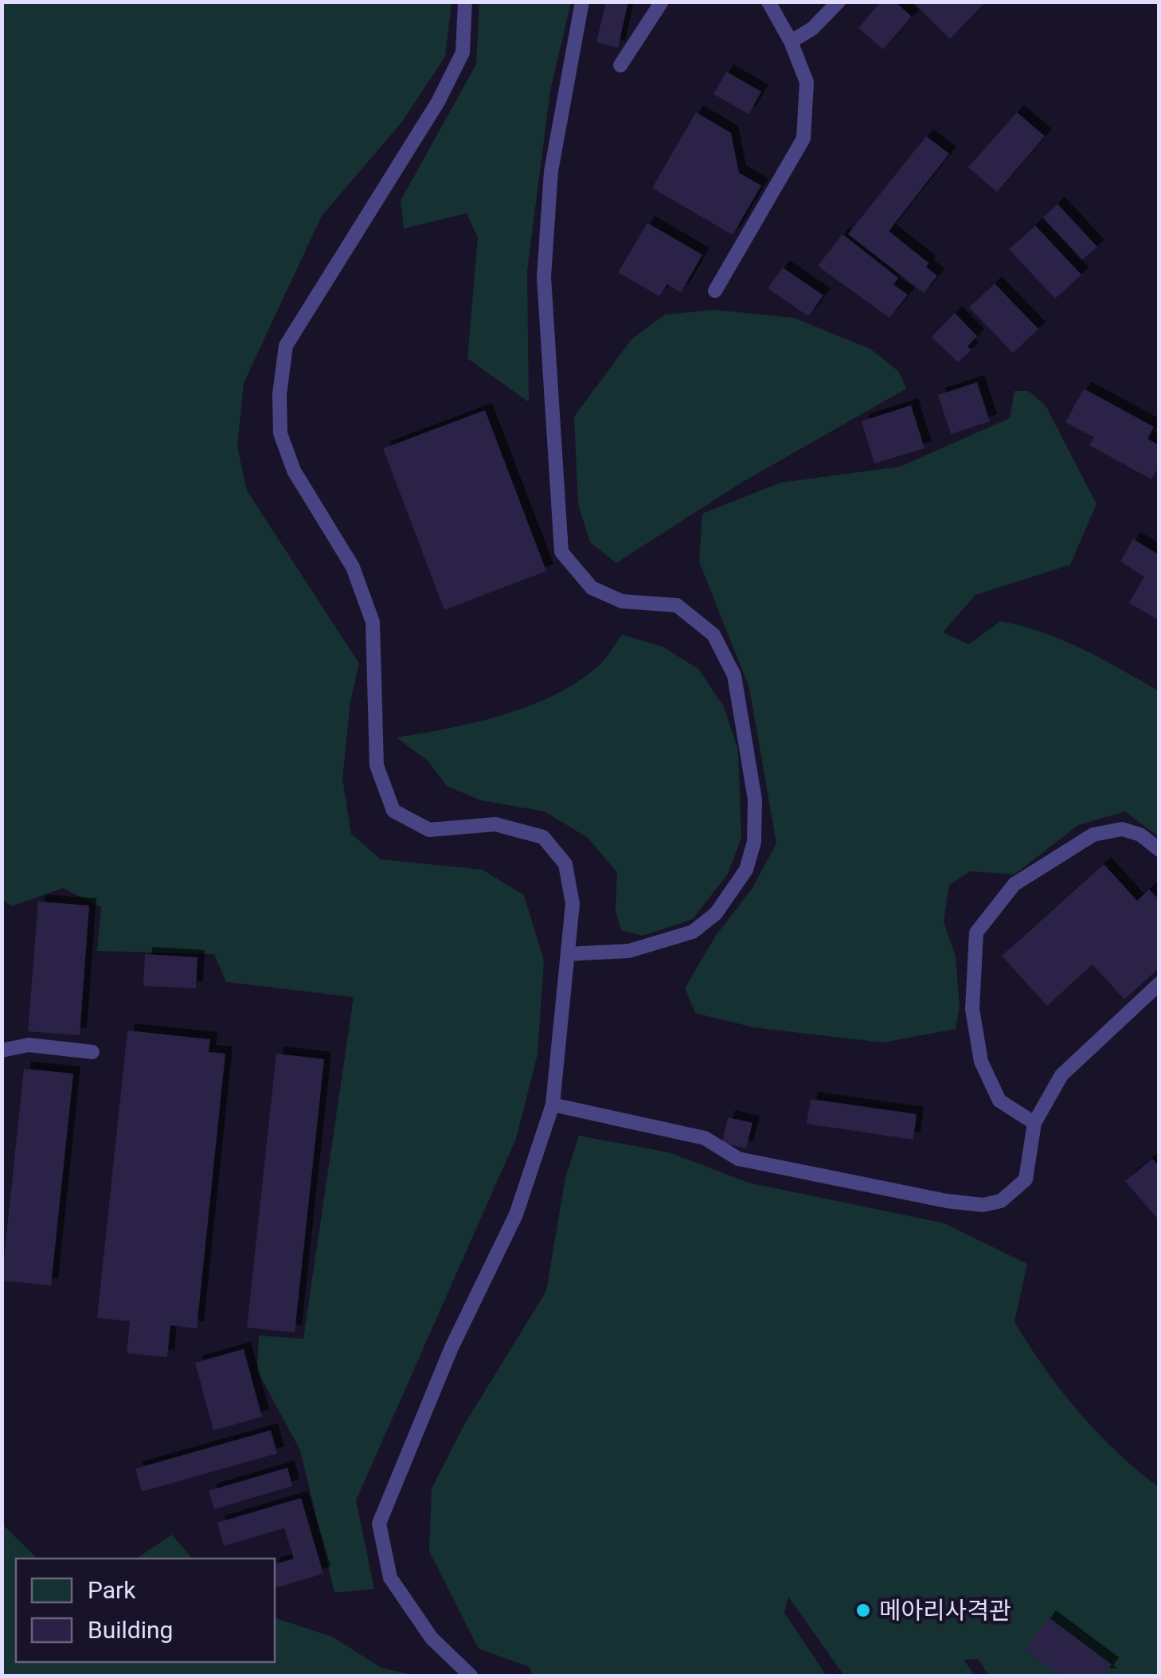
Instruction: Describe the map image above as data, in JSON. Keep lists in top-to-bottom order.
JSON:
{
  "places": ["메아리사격관"],
  "legend": ["Park", "Building"]
}
